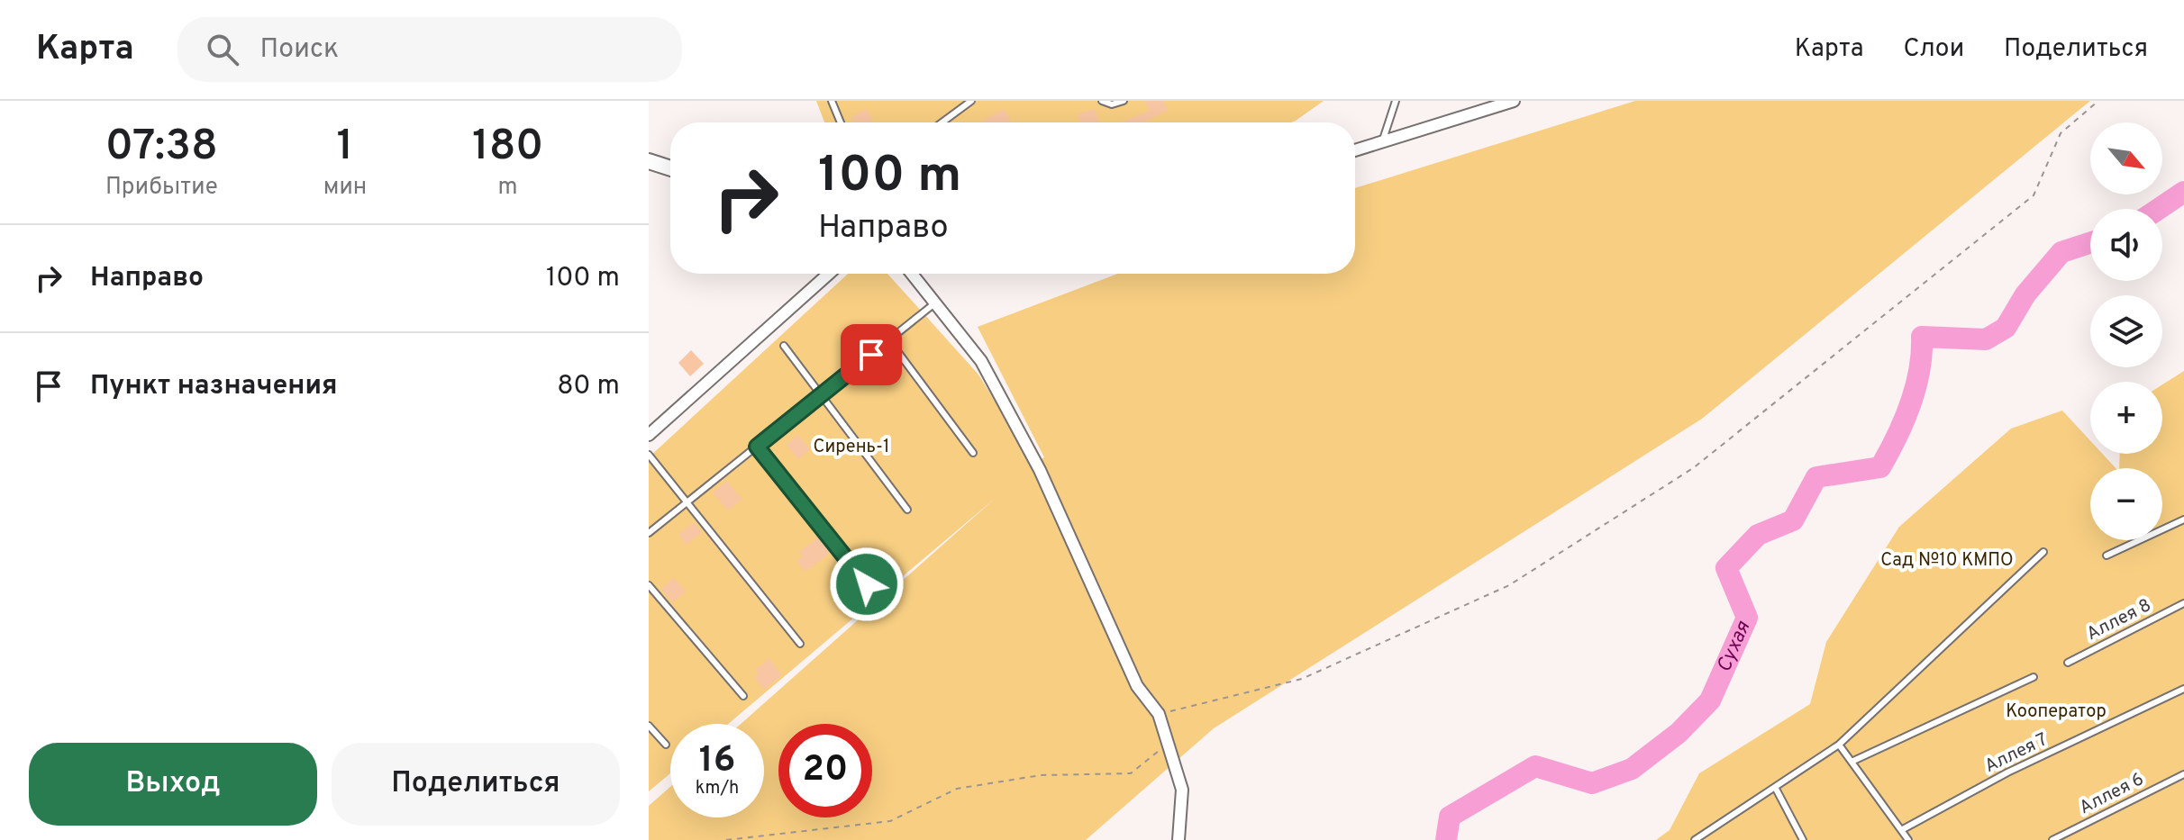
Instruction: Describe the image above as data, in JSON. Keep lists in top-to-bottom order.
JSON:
{
  "streets": {
    "lane": ["Аллея 8", "Аллея 7", "Аллея 6"]
  },
  "water": ["Сухая"],
  "parks": ["Сирень-1", "Сад №10 КМПО", "Кооператор"],
  "north": "bottom right",
  "page": {
    "header": "Карта",
    "search": "Поиск",
    "nav": ["Карта", "Слои", "Поделиться"],
    "eta": [
      "07:38",
      "Прибытие",
      "1",
      "мин",
      "180",
      "m"
    ],
    "map_buttons": ["+", "−"],
    "turn": ["100 m", "Направо"],
    "list": [
      {
        "name": "Направо",
        "value": "100 m"
      },
      {
        "name": "Пункт назначения",
        "value": "80 m"
      }
    ],
    "speed": "16 km/h",
    "limit": "20",
    "buttons": ["Выход", "Поделиться"]
  }
}
